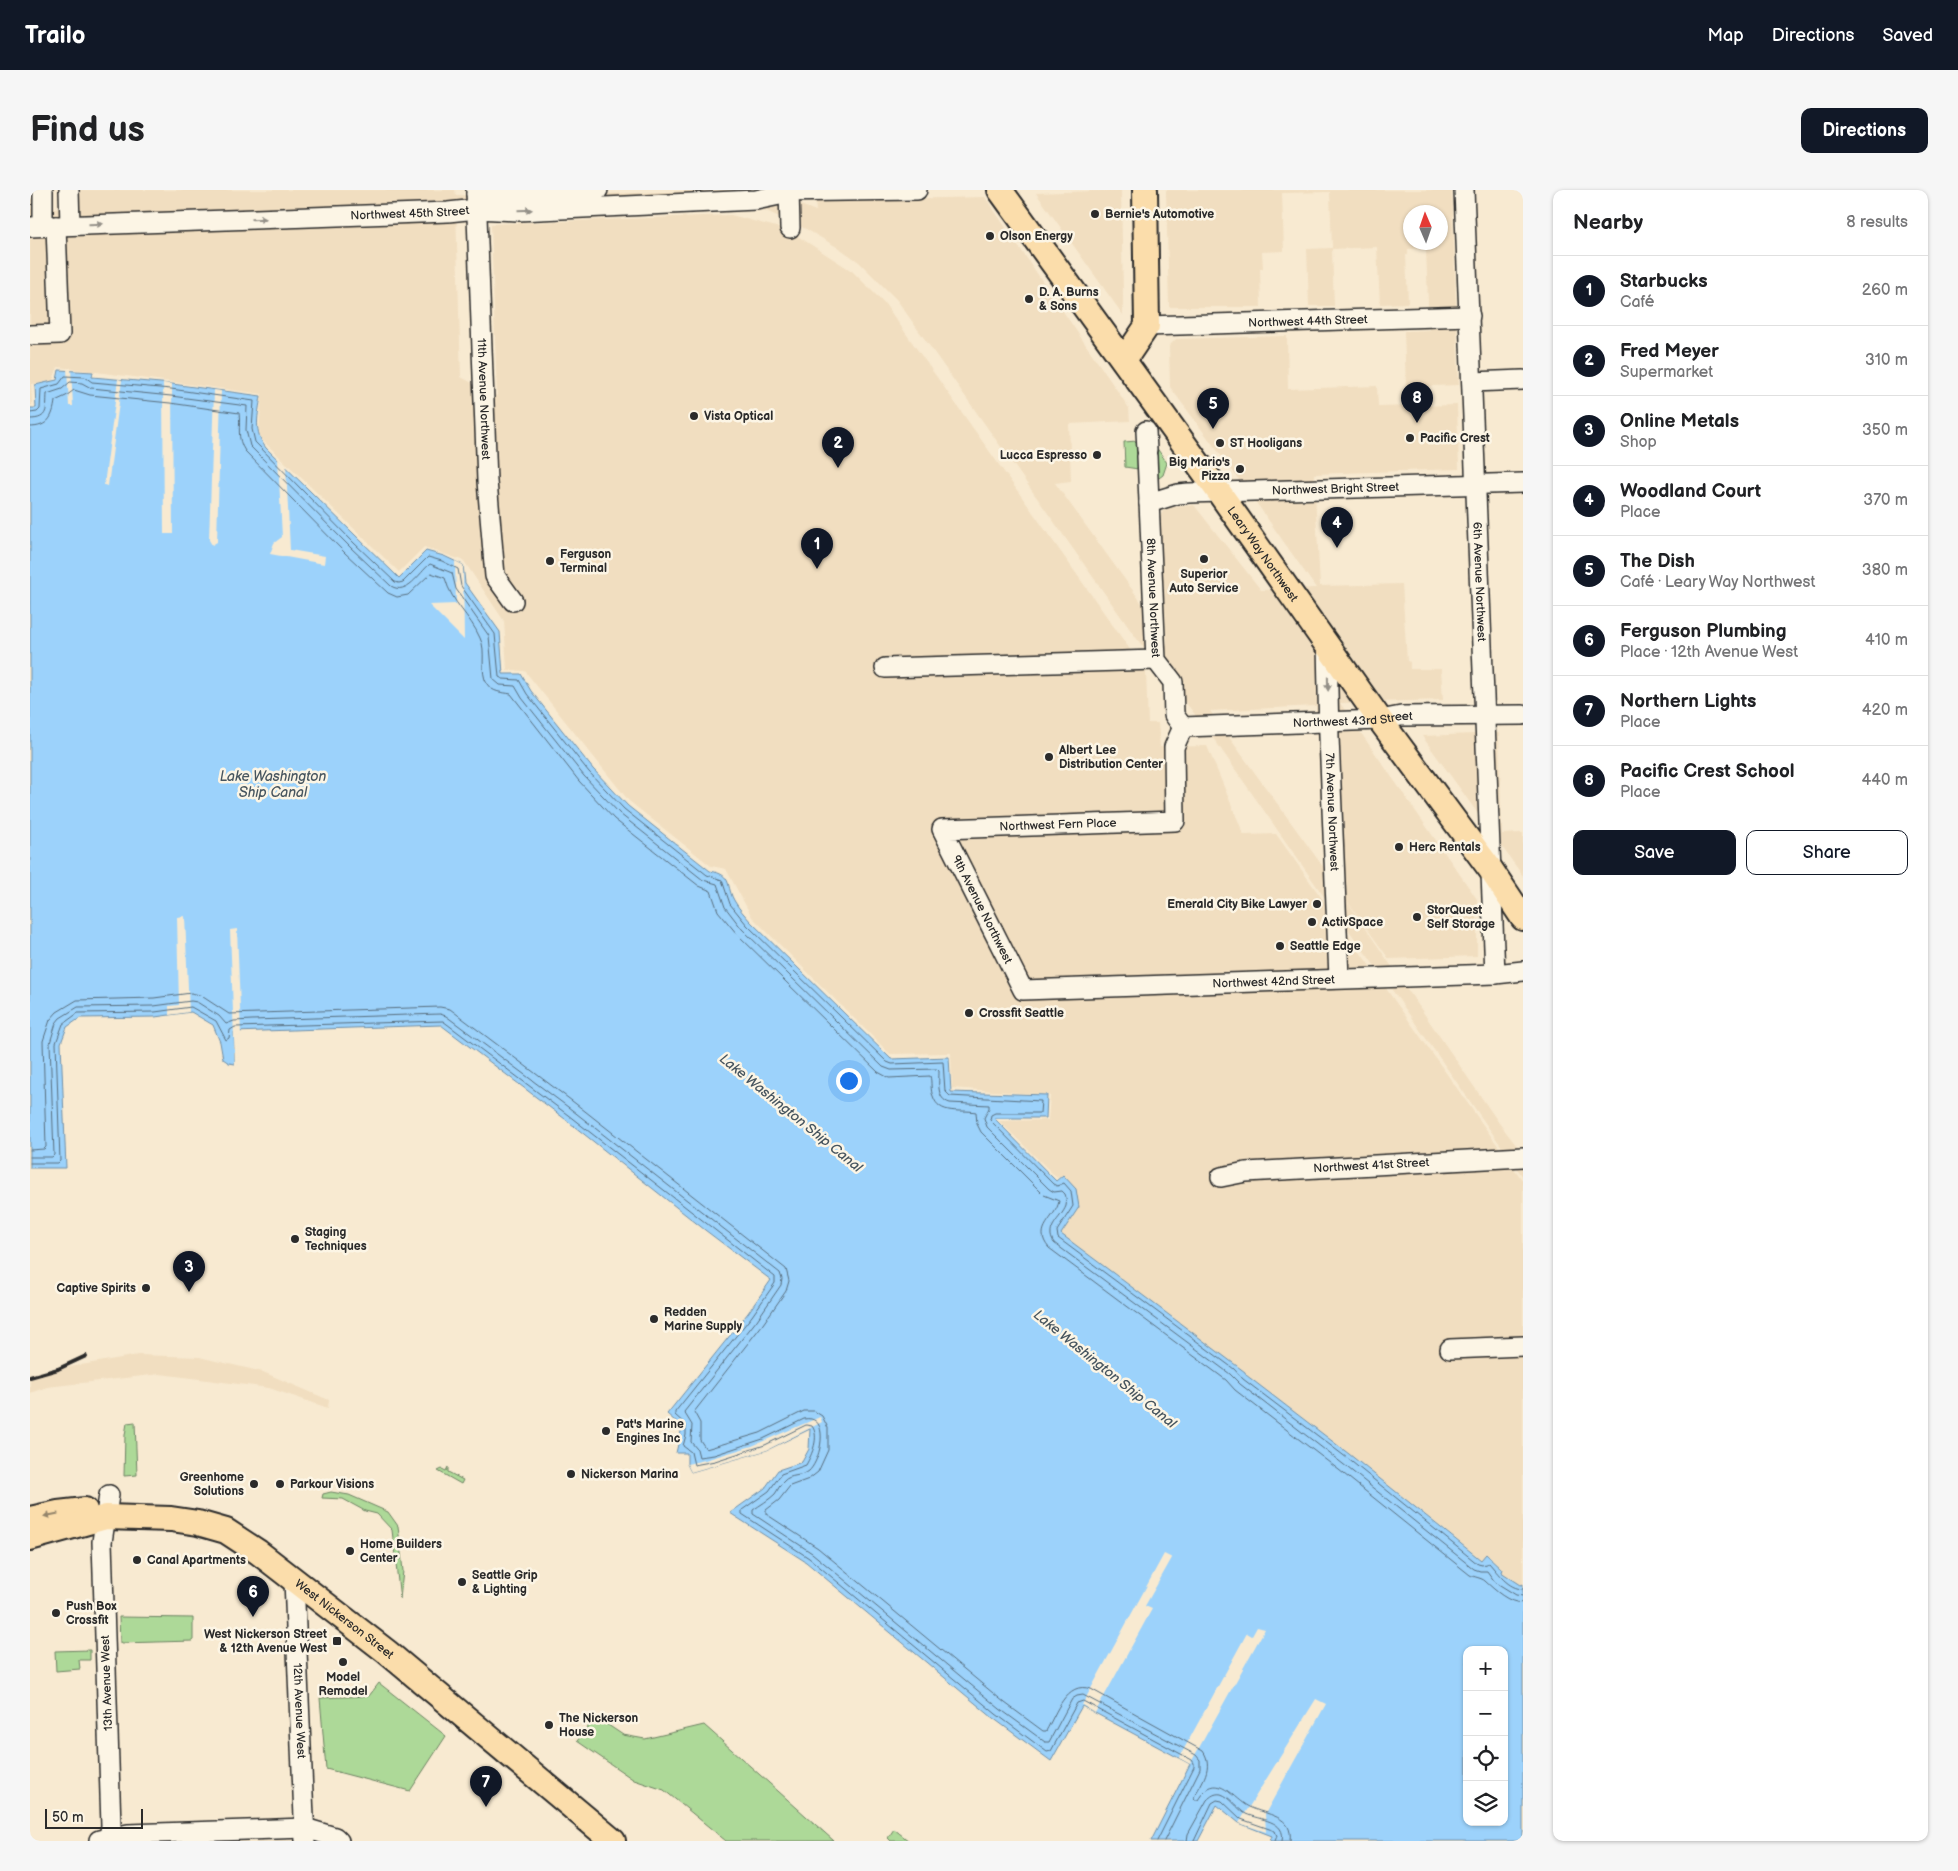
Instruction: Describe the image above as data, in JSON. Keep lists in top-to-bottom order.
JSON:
{
  "streets": {
    "main road": ["Leary Way Northwest", "West Nickerson Street"],
    "street": [
      "Northwest 45th Street",
      "Northwest 44th Street",
      "11th Avenue Northwest",
      "Northwest Bright Street",
      "6th Avenue Northwest",
      "8th Avenue Northwest",
      "Northwest 43rd Street",
      "7th Avenue Northwest",
      "Northwest Fern Place",
      "9th Avenue Northwest",
      "Northwest 42nd Street",
      "Northwest 41st Street",
      "13th Avenue West",
      "12th Avenue West"
    ]
  },
  "crossings": [
    ["Northwest 45th Street", "11th Avenue Northwest"],
    ["Northwest 44th Street", "6th Avenue Northwest"],
    ["Northwest Bright Street", "Leary Way Northwest"],
    ["Northwest Bright Street", "6th Avenue Northwest"],
    ["Northwest Bright Street", "8th Avenue Northwest"],
    ["Leary Way Northwest", "6th Avenue Northwest"],
    ["Leary Way Northwest", "Northwest 43rd Street"],
    ["Leary Way Northwest", "7th Avenue Northwest"],
    ["6th Avenue Northwest", "Northwest 43rd Street"],
    ["6th Avenue Northwest", "Northwest 42nd Street"],
    ["8th Avenue Northwest", "Northwest 43rd Street"],
    ["8th Avenue Northwest", "Northwest Fern Place"],
    ["Northwest 43rd Street", "7th Avenue Northwest"],
    ["Northwest 43rd Street", "Northwest Fern Place"],
    ["7th Avenue Northwest", "Northwest 42nd Street"],
    ["Northwest Fern Place", "9th Avenue Northwest"],
    ["9th Avenue Northwest", "Northwest 42nd Street"],
    ["West Nickerson Street", "13th Avenue West"],
    ["West Nickerson Street", "12th Avenue West"]
  ],
  "one_way": ["Northwest 45th Street"],
  "water": ["Lake Washington Ship Canal"],
  "places": {
    "other": [
      "Bernie's Automotive",
      "Olson Energy",
      "D. A. Burns & Sons",
      "Vista Optical",
      "Pacific Crest",
      "ST Hooligans",
      "Lucca Espresso",
      "Big Mario's Pizza",
      "Superior Auto Service",
      "Ferguson Terminal",
      "Albert Lee Distribution Center",
      "Herc Rentals",
      "Emerald City Bike Lawyer",
      "StorQuest Self Storage",
      "ActivSpace",
      "Seattle Edge",
      "Crossfit Seattle",
      "Staging Techniques",
      "Captive Spirits",
      "Redden Marine Supply",
      "Pat's Marine Engines Inc",
      "Nickerson Marina",
      "Greenhome Solutions",
      "Parkour Visions",
      "Home Builders Center",
      "Canal Apartments",
      "Seattle Grip & Lighting",
      "Push Box Crossfit",
      "Model Remodel",
      "The Nickerson House"
    ],
    "transit": ["West Nickerson Street & 12th Avenue West"]
  },
  "scale_bar": "50 m",
  "north": "top",
  "page": {
    "header": "Trailo",
    "nav": ["Map", "Directions", "Saved"],
    "buttons": [
      "Directions",
      ["Save", "Share"]
    ],
    "title": "Find us",
    "heading": ["Nearby", "8 results"],
    "list": [
      {
        "mark": "1",
        "name": "Starbucks",
        "note": "Café",
        "value": "260 m"
      },
      {
        "mark": "2",
        "name": "Fred Meyer",
        "note": "Supermarket",
        "value": "310 m"
      },
      {
        "mark": "3",
        "name": "Online Metals",
        "note": "Shop",
        "value": "350 m"
      },
      {
        "mark": "4",
        "name": "Woodland Court",
        "note": "Place",
        "value": "370 m"
      },
      {
        "mark": "5",
        "name": "The Dish",
        "note": "Café · Leary Way Northwest",
        "value": "380 m"
      },
      {
        "mark": "6",
        "name": "Ferguson Plumbing",
        "note": "Place · 12th Avenue West",
        "value": "410 m"
      },
      {
        "mark": "7",
        "name": "Northern Lights",
        "note": "Place",
        "value": "420 m"
      },
      {
        "mark": "8",
        "name": "Pacific Crest School",
        "note": "Place",
        "value": "440 m"
      }
    ],
    "pins": [
      "8",
      "5",
      "2",
      "4",
      "1",
      "3",
      "6",
      "7"
    ],
    "map_buttons": ["+", "−"],
    "scale": "50 m"
  }
}
